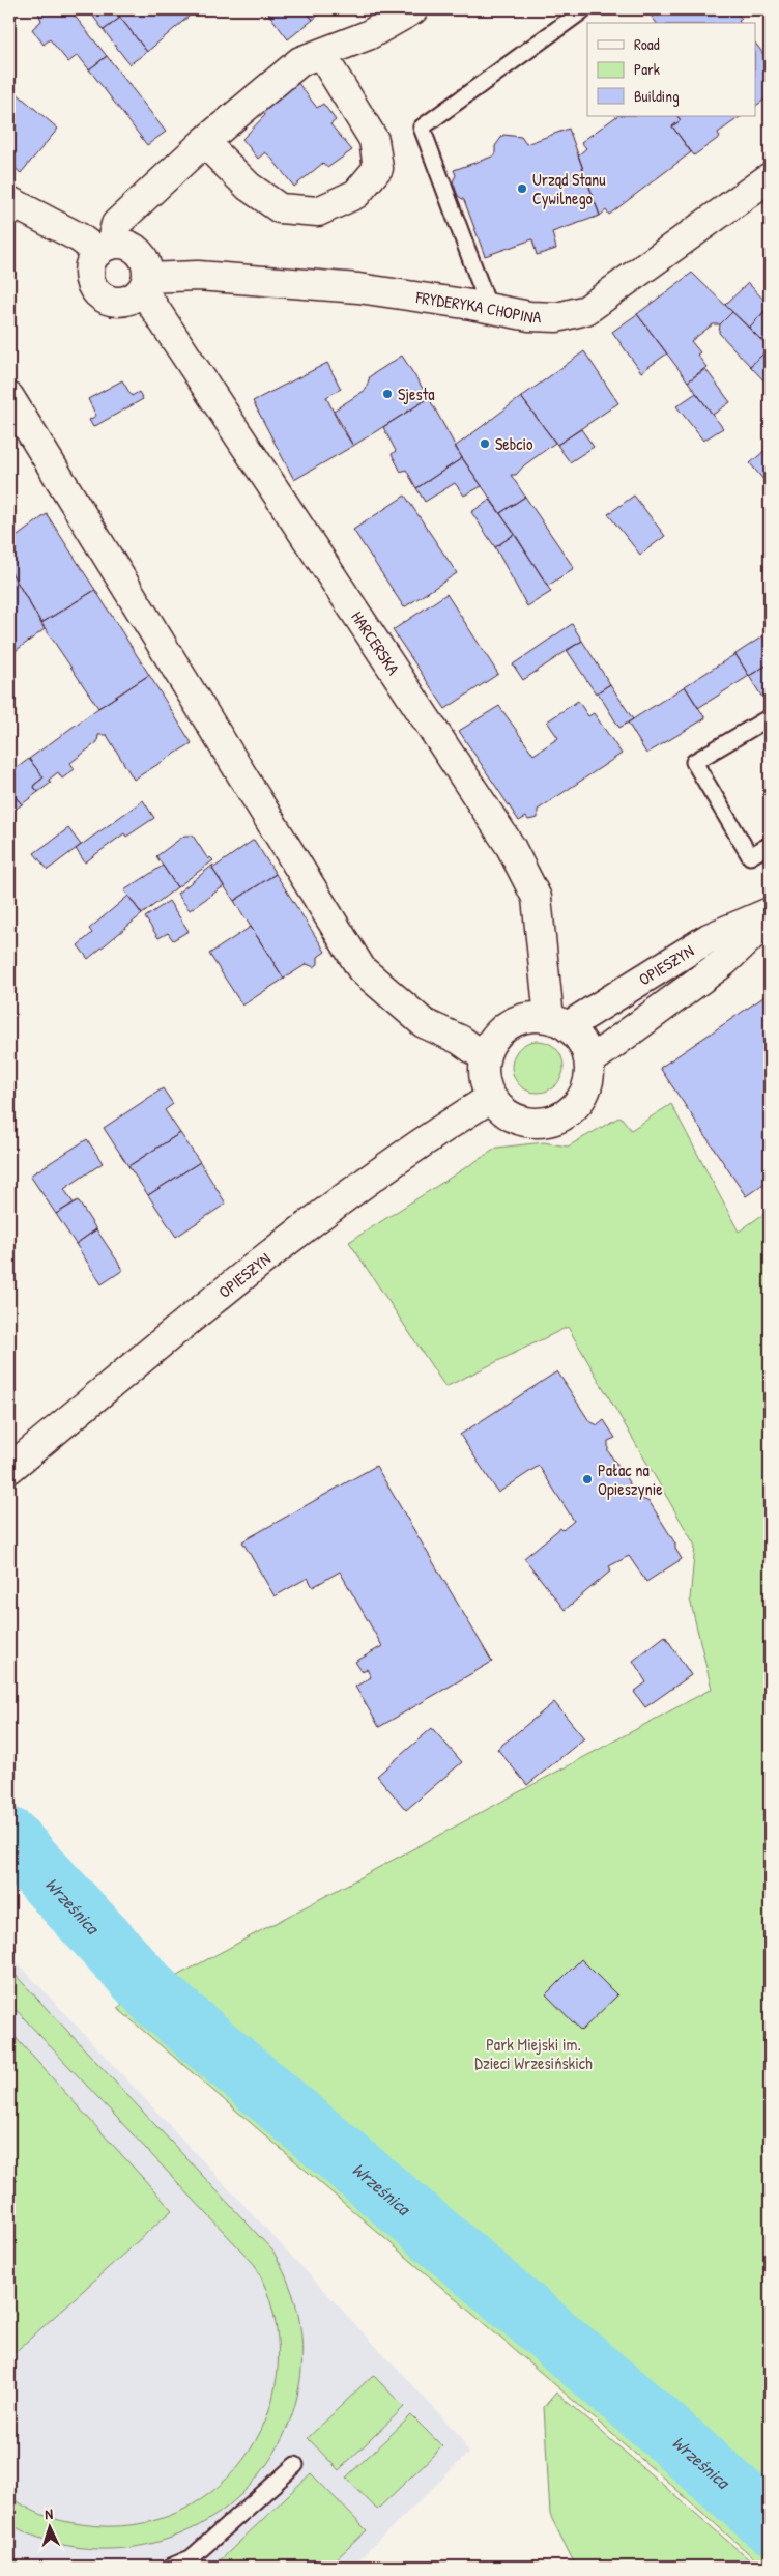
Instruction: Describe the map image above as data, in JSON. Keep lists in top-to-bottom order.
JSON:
{
  "streets": {
    "street": ["FRYDERYKA CHOPINA", "HARCERSKA", "OPIESZYN"]
  },
  "crossings": [
    ["FRYDERYKA CHOPINA", "HARCERSKA"],
    ["HARCERSKA", "OPIESZYN"]
  ],
  "water": ["Wrześnica"],
  "parks": ["Park Miejski im. Dzieci Wrzesińskich"],
  "places": [
    "Urząd Stanu Cywilnego",
    "Sjesta",
    "Sebcio",
    "Pałac na Opieszynie"
  ],
  "legend": ["Road", "Park", "Building"],
  "north": "top"
}
